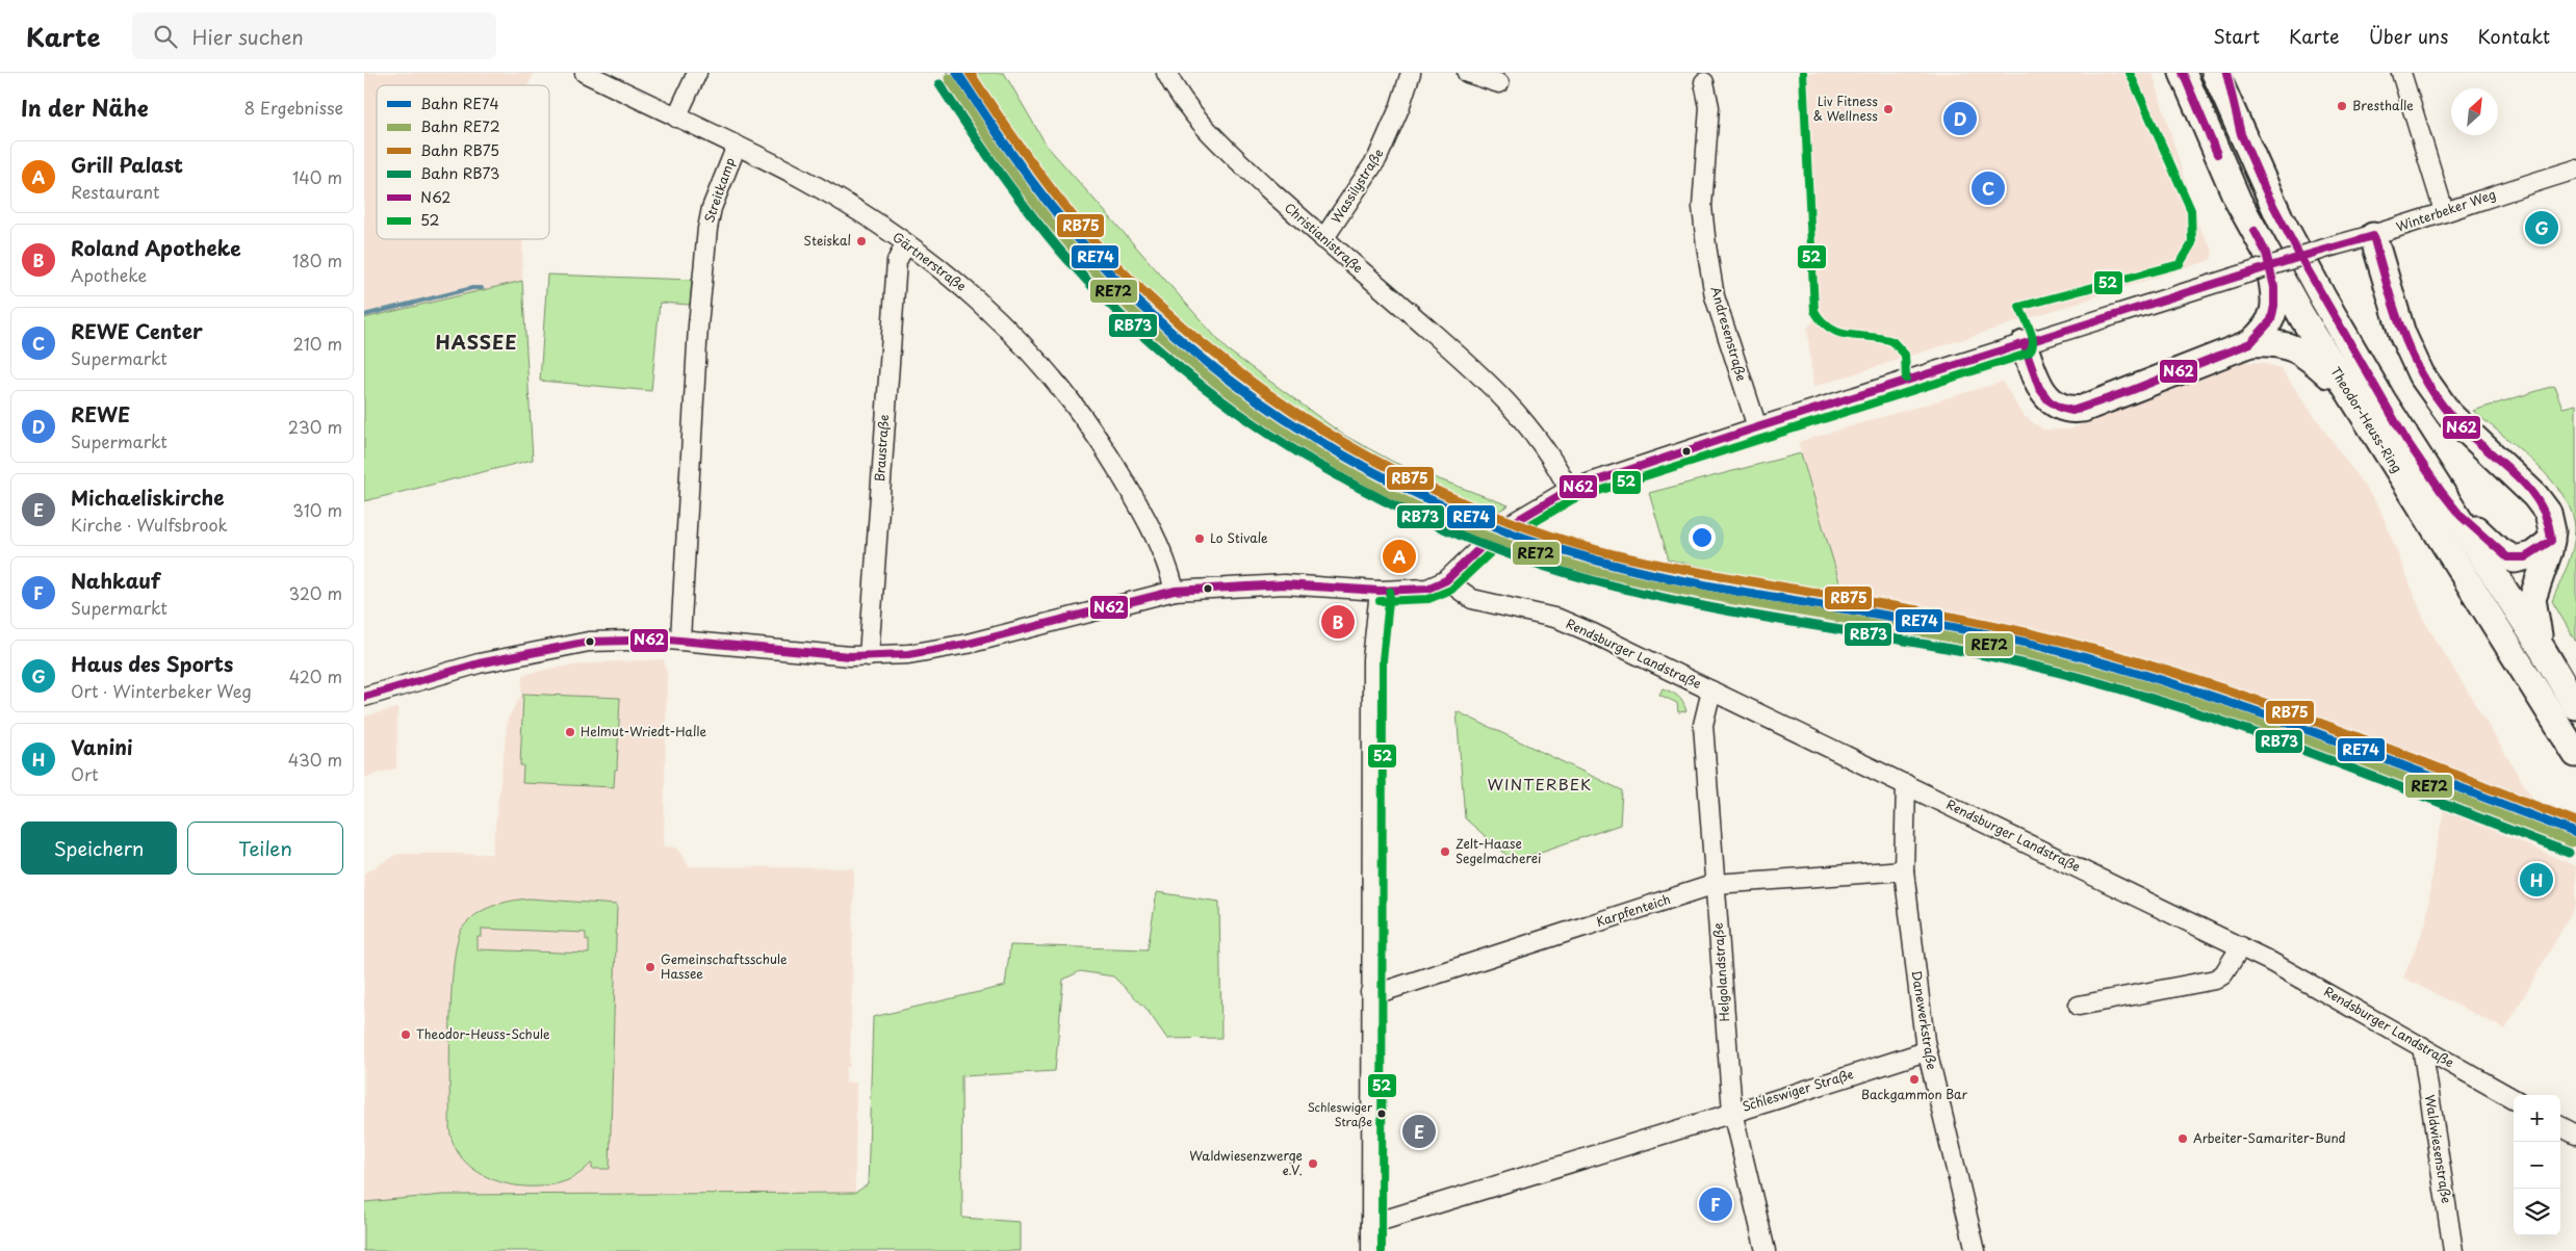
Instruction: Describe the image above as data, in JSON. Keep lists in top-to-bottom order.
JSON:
{
  "streets": {
    "highway": ["Theodor-Heuss-Ring"],
    "street": [
      "Wassilystraße",
      "Streitkamp",
      "Winterbeker Weg",
      "Christianistraße",
      "Gärtnerstraße",
      "Andresenstraße",
      "Braustraße",
      "Rendsburger Landstraße",
      "Karpfenteich",
      "Helgolandstraße",
      "Danewerkstraße",
      "Schleswiger Straße",
      "Waldwiesenstraße"
    ]
  },
  "crossings": [
    ["Wassilystraße", "Christianistraße"],
    ["Streitkamp", "Gärtnerstraße"],
    ["Winterbeker Weg", "Christianistraße"],
    ["Winterbeker Weg", "Andresenstraße"],
    ["Winterbeker Weg", "Rendsburger Landstraße"],
    ["Gärtnerstraße", "Braustraße"],
    ["Rendsburger Landstraße", "Helgolandstraße"],
    ["Rendsburger Landstraße", "Danewerkstraße"],
    ["Rendsburger Landstraße", "Waldwiesenstraße"],
    ["Karpfenteich", "Helgolandstraße"],
    ["Karpfenteich", "Danewerkstraße"],
    ["Helgolandstraße", "Schleswiger Straße"],
    ["Danewerkstraße", "Schleswiger Straße"]
  ],
  "districts": ["HASSEE", "WINTERBEK"],
  "places": [
    "Bresthalle",
    "Liv Fitness & Wellness",
    "Steiskal",
    "Lo Stivale",
    "Helmut-Wriedt-Halle",
    "Zelt-Haase Segelmacherei",
    "Gemeinschaftsschule Hassee",
    "Theodor-Heuss-Schule",
    "Backgammon Bar",
    "Schleswiger Straße",
    "Arbeiter-Samariter-Bund",
    "Waldwiesenzwerge e.V."
  ],
  "lines": [
    "rail line RE74",
    "rail line RB75",
    "transit line N62",
    "transit line 52",
    "rail line RE72",
    "rail line RB73"
  ],
  "legend": [
    "Bahn RE74",
    "Bahn RE72",
    "Bahn RB75",
    "Bahn RB73",
    "N62",
    "52"
  ],
  "north": "top right",
  "page": {
    "header": "Karte",
    "search": "Hier suchen",
    "nav": [
      "Start",
      "Karte",
      "Über uns",
      "Kontakt"
    ],
    "heading": ["In der Nähe", "8 Ergebnisse"],
    "pins": [
      "D",
      "C",
      "G",
      "A",
      "B",
      "H",
      "E",
      "F"
    ],
    "list": [
      {
        "mark": "A",
        "name": "Grill Palast",
        "note": "Restaurant",
        "value": "140 m"
      },
      {
        "mark": "B",
        "name": "Roland Apotheke",
        "note": "Apotheke",
        "value": "180 m"
      },
      {
        "mark": "C",
        "name": "REWE Center",
        "note": "Supermarkt",
        "value": "210 m"
      },
      {
        "mark": "D",
        "name": "REWE",
        "note": "Supermarkt",
        "value": "230 m"
      },
      {
        "mark": "E",
        "name": "Michaeliskirche",
        "note": "Kirche · Wulfsbrook",
        "value": "310 m"
      },
      {
        "mark": "F",
        "name": "Nahkauf",
        "note": "Supermarkt",
        "value": "320 m"
      },
      {
        "mark": "G",
        "name": "Haus des Sports",
        "note": "Ort · Winterbeker Weg",
        "value": "420 m"
      },
      {
        "mark": "H",
        "name": "Vanini",
        "note": "Ort",
        "value": "430 m"
      }
    ],
    "buttons": ["Speichern", "Teilen"],
    "map_buttons": ["+", "−"]
  }
}
